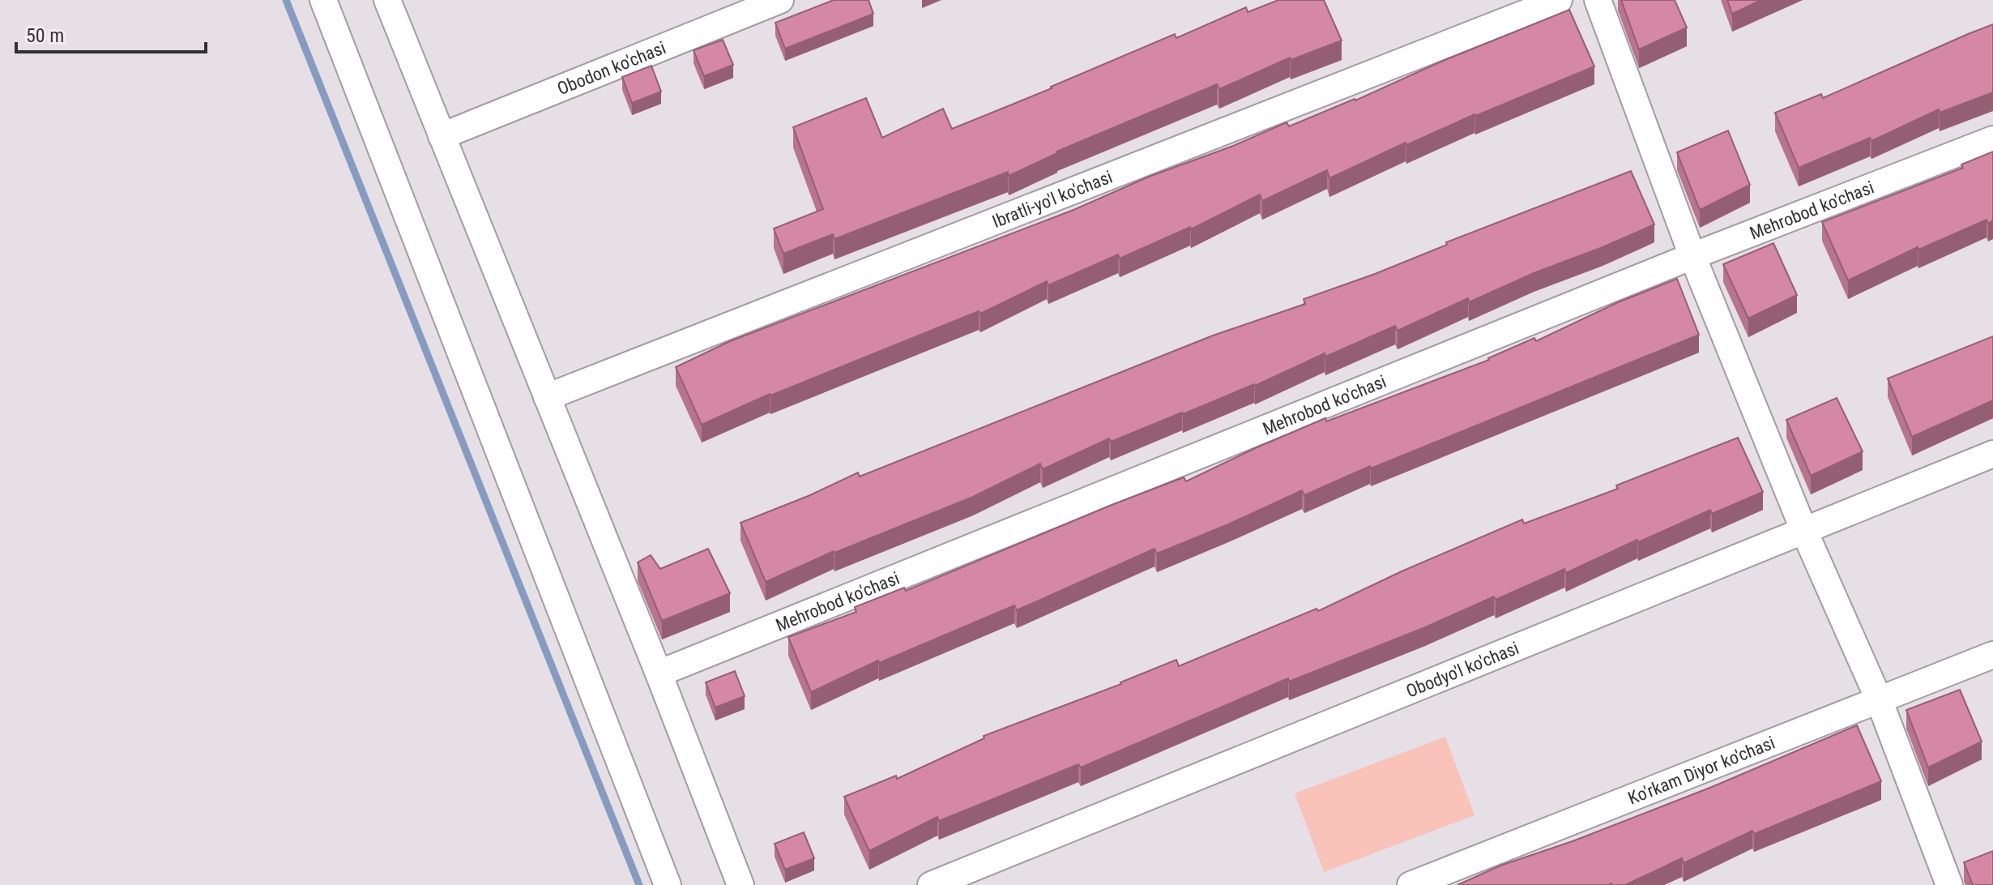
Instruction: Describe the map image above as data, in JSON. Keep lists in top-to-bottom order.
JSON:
{
  "streets": {
    "street": [
      "Obodon ko'chasi",
      "Ibratli-yo'l ko'chasi",
      "Mehrobod ko'chasi",
      "Obodyo'l ko'chasi",
      "Ko'rkam Diyor ko'chasi"
    ]
  },
  "scale_bar": "50 m"
}
